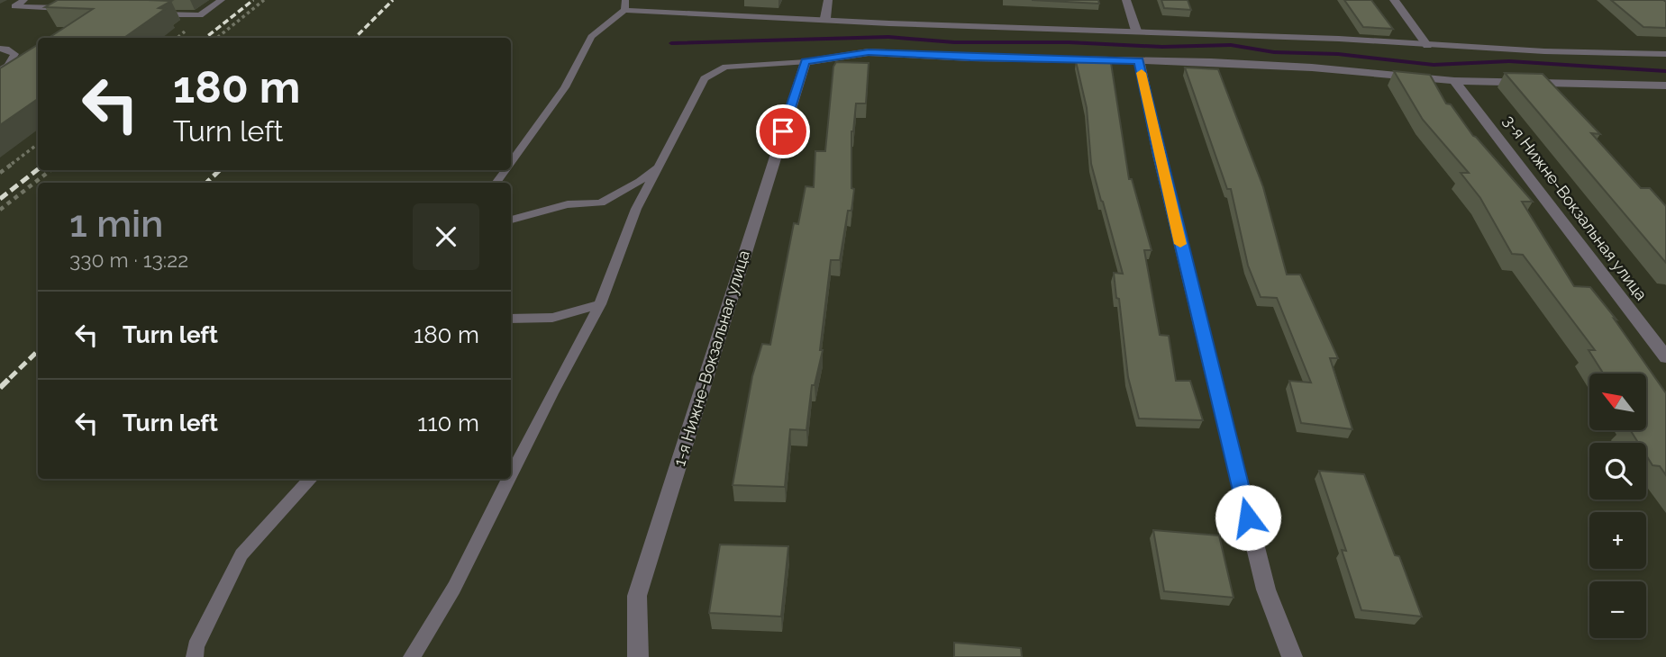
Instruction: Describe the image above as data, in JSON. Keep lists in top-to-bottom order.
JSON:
{
  "streets": {
    "street": ["3-я Нижне-Вокзальная улица", "1-я Нижне-Вокзальная улица"]
  },
  "north": "top left",
  "page": {
    "turn": ["180 m", "Turn left"],
    "heading": ["1 min", "330 m · 13:22"],
    "list": [
      {
        "name": "Turn left",
        "value": "180 m"
      },
      {
        "name": "Turn left",
        "value": "110 m"
      }
    ],
    "map_buttons": ["+", "−"]
  }
}
